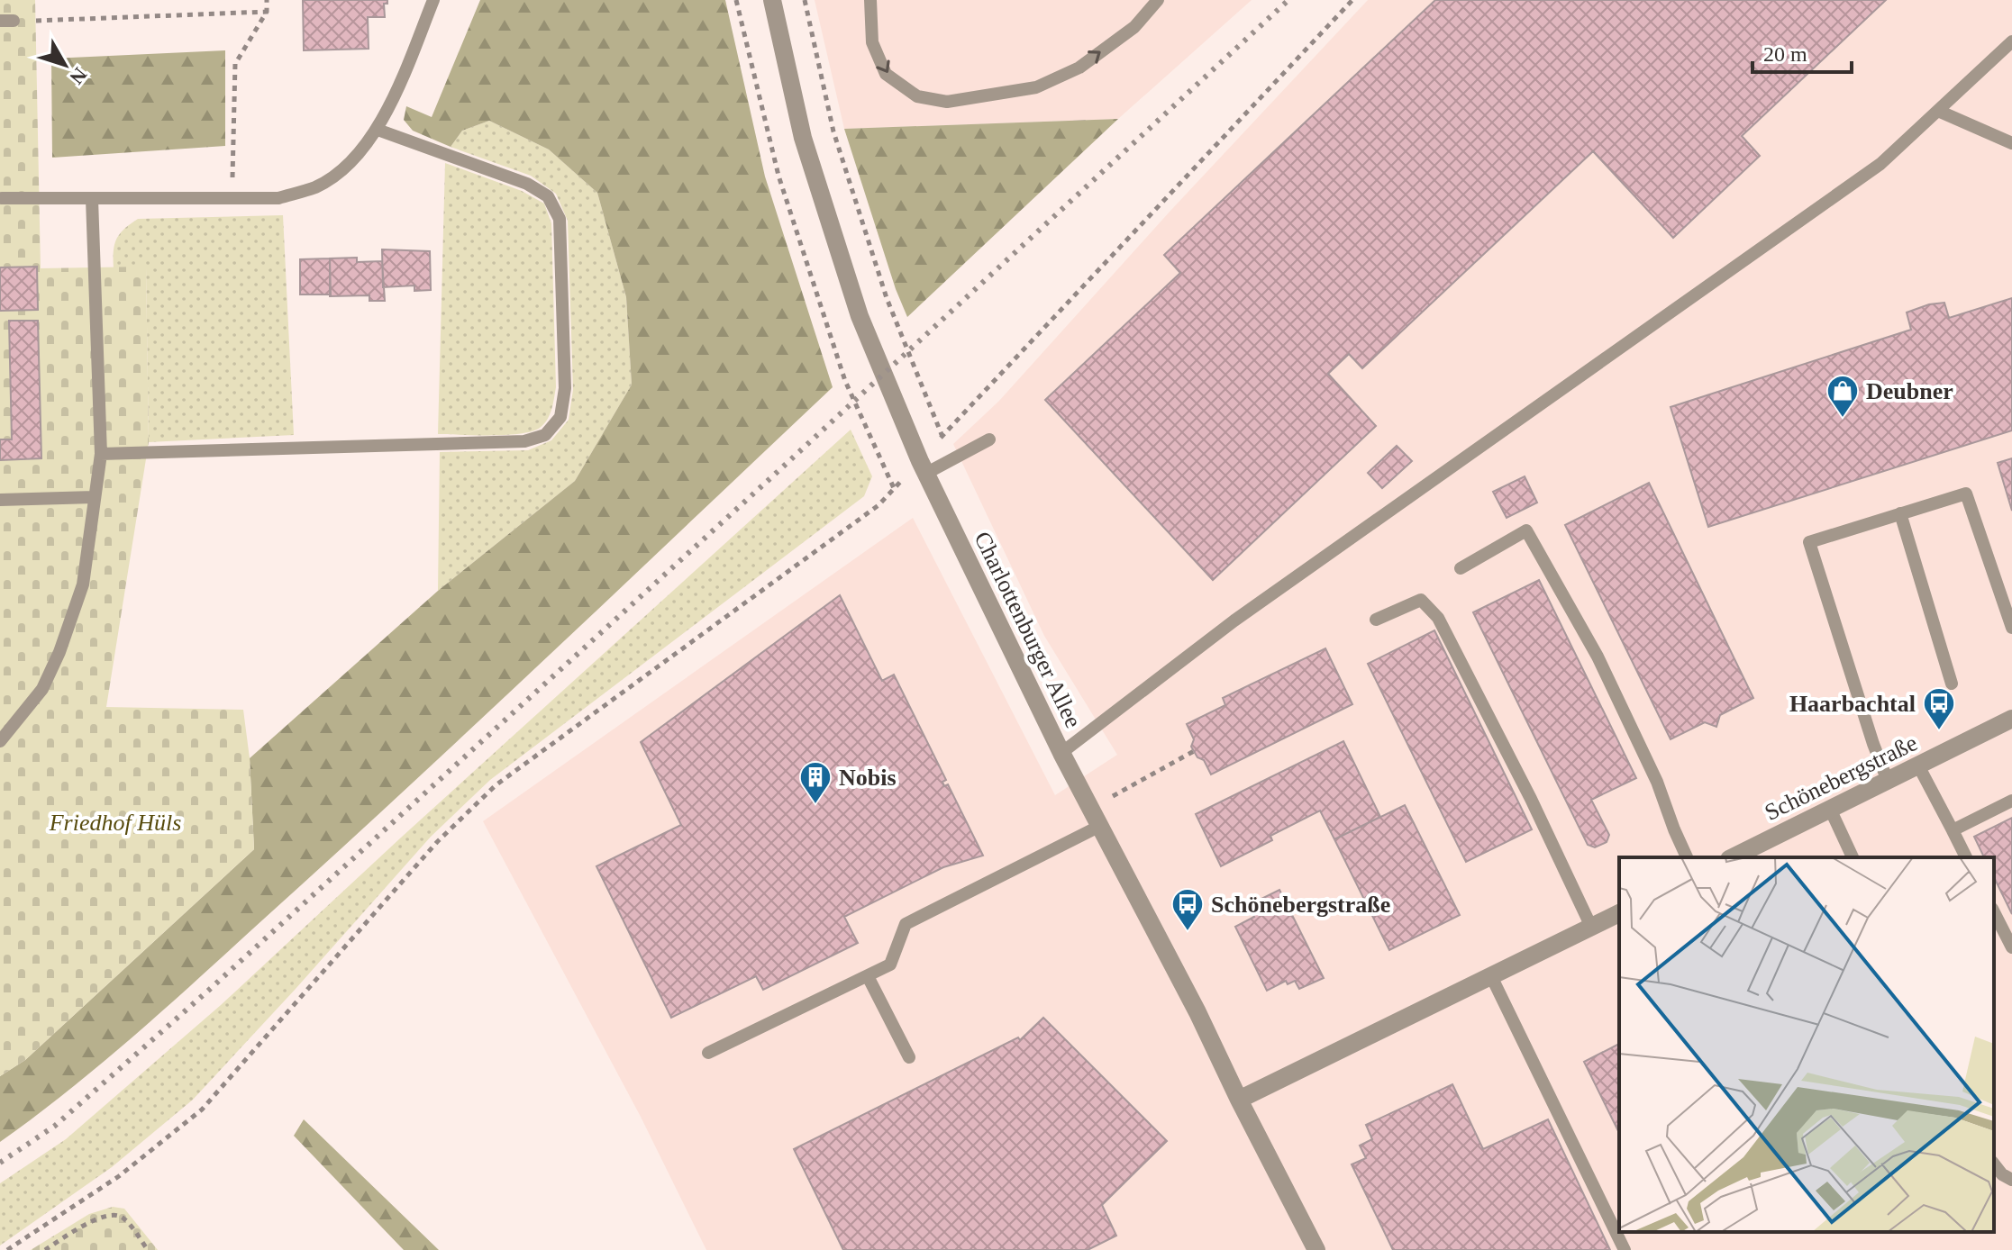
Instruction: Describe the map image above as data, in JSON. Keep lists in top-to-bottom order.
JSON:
{
  "streets": {
    "street": ["Charlottenburger Allee", "Schönebergstraße"]
  },
  "parks": ["Friedhof Hüls"],
  "places": {
    "shop": ["Deubner"],
    "bus stop": ["Haarbachtal", "Schönebergstraße"],
    "building": ["Nobis"]
  },
  "scale_bar": "20 m",
  "north": "bottom right"
}
